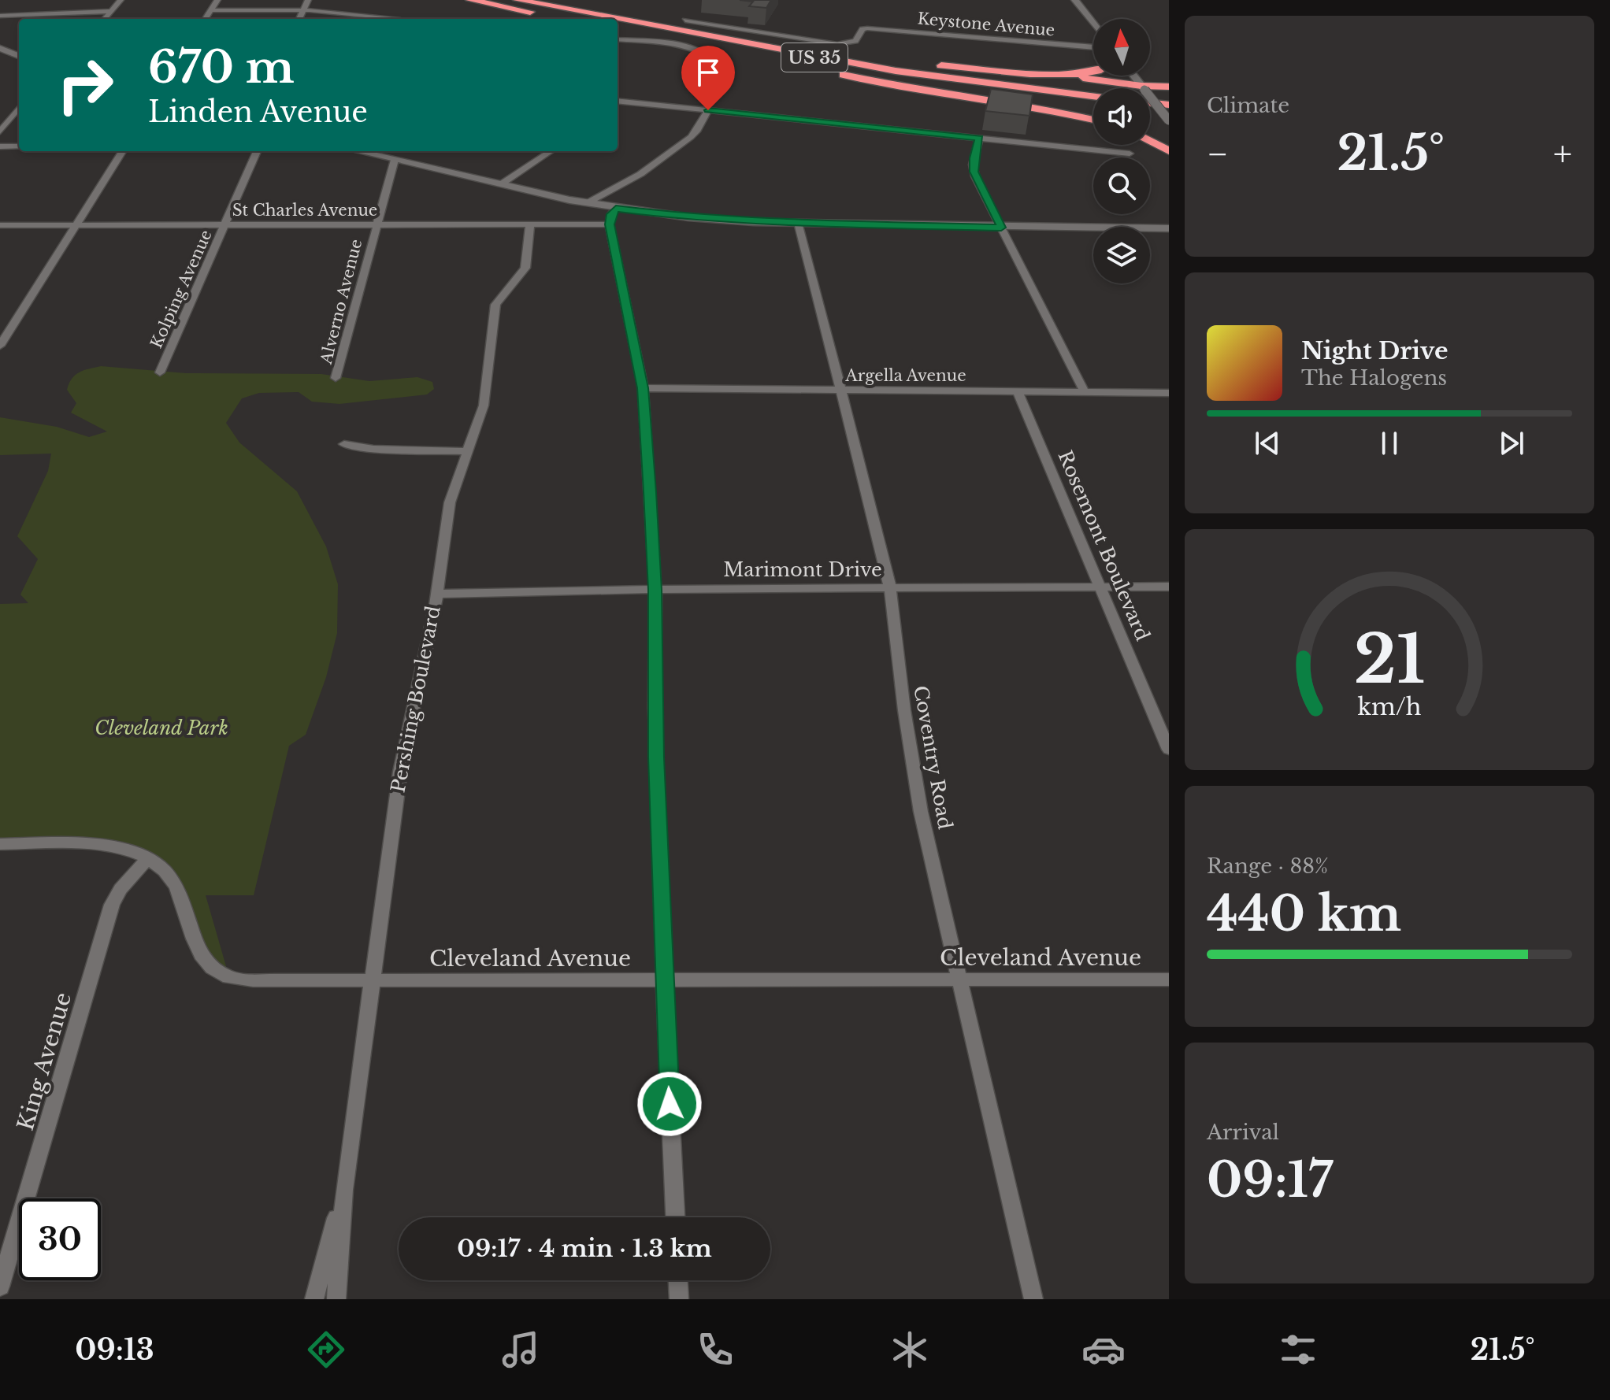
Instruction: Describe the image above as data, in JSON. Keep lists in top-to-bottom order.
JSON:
{
  "streets": {
    "highway": ["US 35"],
    "street": [
      "Keystone Avenue",
      "St Charles Avenue",
      "Kolping Avenue",
      "Alverno Avenue",
      "Argella Avenue",
      "Rosemont Boulevard",
      "Marimont Drive",
      "Pershing Boulevard",
      "Coventry Road",
      "Cleveland Avenue",
      "King Avenue"
    ]
  },
  "crossings": [
    ["St Charles Avenue", "Kolping Avenue"],
    ["St Charles Avenue", "Alverno Avenue"],
    ["St Charles Avenue", "Pershing Boulevard"],
    ["Argella Avenue", "Rosemont Boulevard"],
    ["Argella Avenue", "Coventry Road"],
    ["Rosemont Boulevard", "Marimont Drive"],
    ["Marimont Drive", "Pershing Boulevard"],
    ["Marimont Drive", "Coventry Road"],
    ["Pershing Boulevard", "Cleveland Avenue"],
    ["Coventry Road", "Cleveland Avenue"],
    ["Cleveland Avenue", "King Avenue"]
  ],
  "parks": ["Cleveland Park"],
  "north": "top",
  "page": {
    "tile": [
      "Climate",
      ["Range · 88%", "440 km"],
      ["Arrival", "09:17"]
    ],
    "turn": ["670 m", "Linden Avenue"],
    "heat": ["−", "21.5°", "+"],
    "song": ["Night Drive", "The Halogens"],
    "limit": "30",
    "trip": "09:17 · 4 min · 1.3 km",
    "tabs": ["09:13", "21.5°"],
    "gauge": ["21", "km/h"]
  }
}
